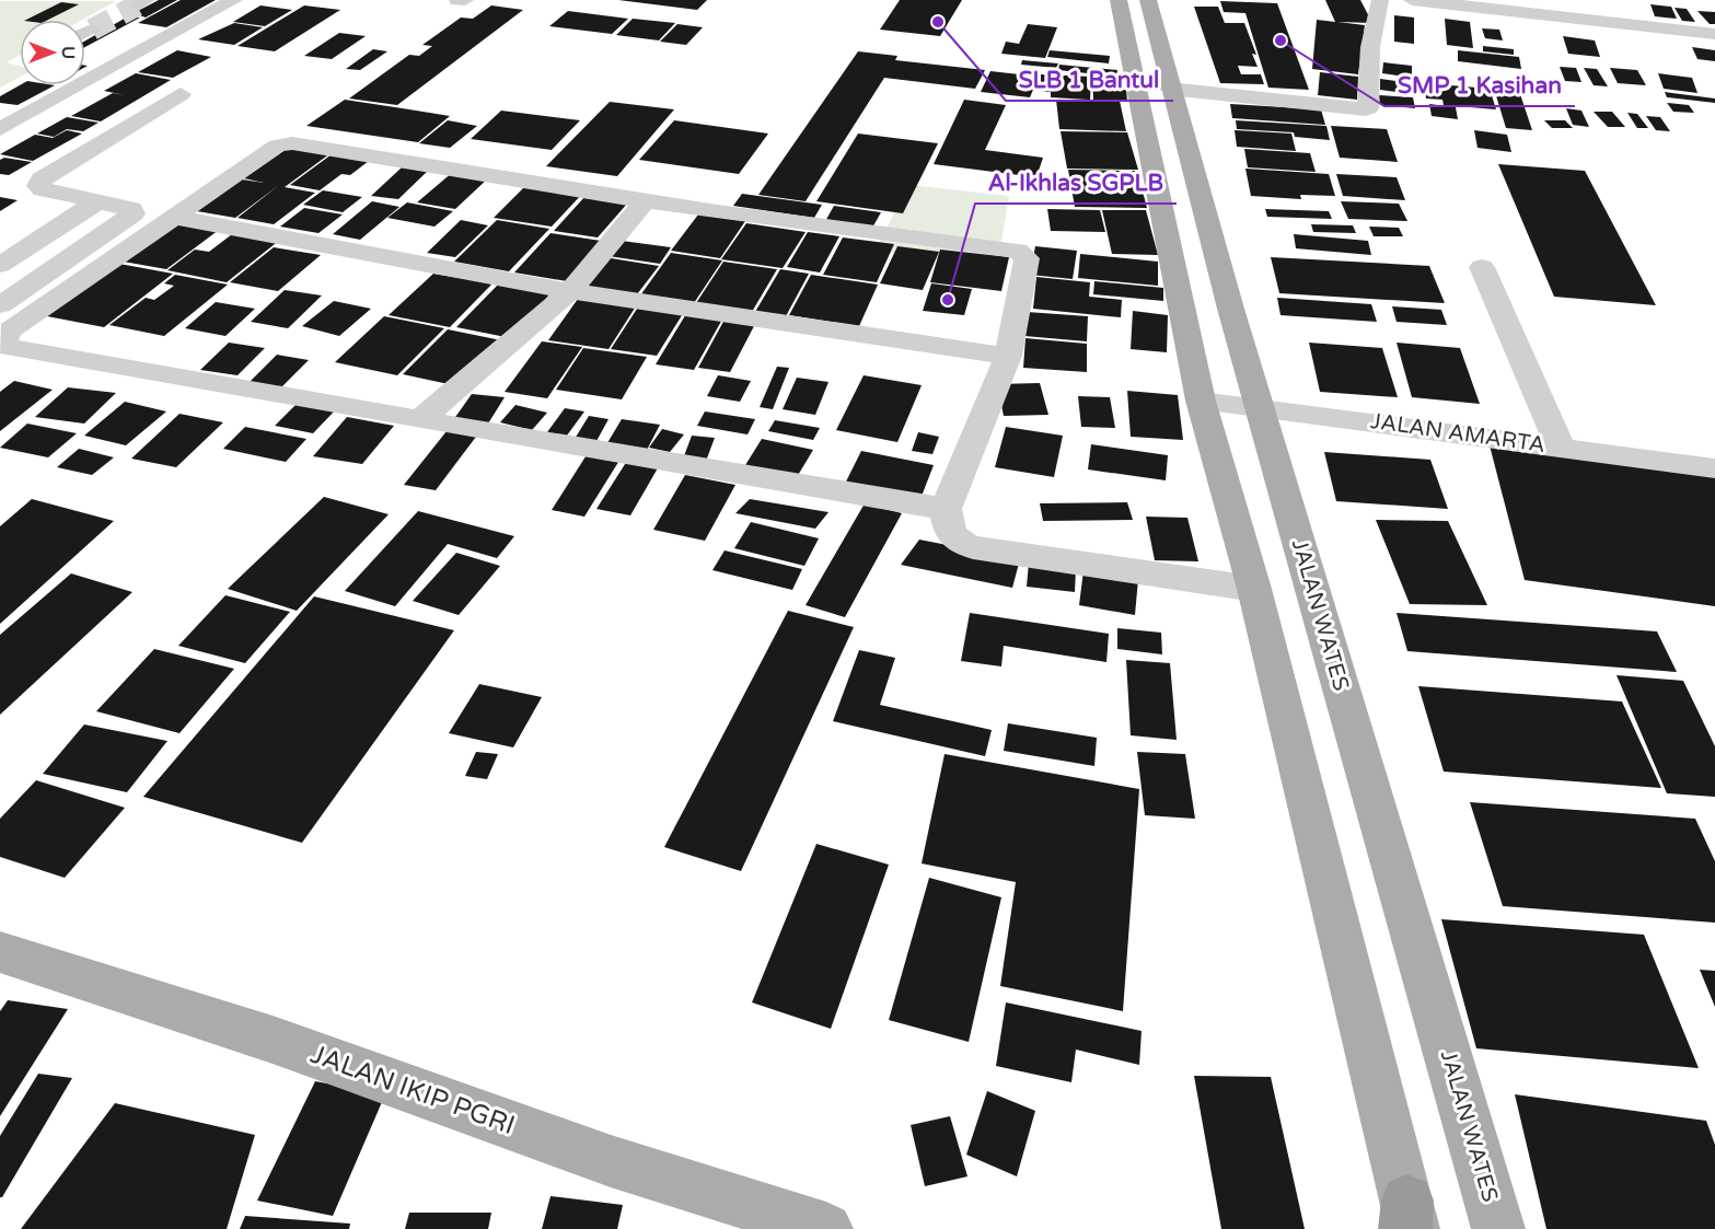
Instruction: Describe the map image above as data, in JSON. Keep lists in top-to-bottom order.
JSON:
{
  "streets": {
    "main road": ["JALAN WATES", "JALAN IKIP PGRI"],
    "street": ["JALAN AMARTA"]
  },
  "crossings": [
    ["JALAN AMARTA", "JALAN WATES"]
  ],
  "places": ["SLB 1 Bantul", "SMP 1 Kasihan", "Al-Ikhlas SGPLB"],
  "north": "right"
}
